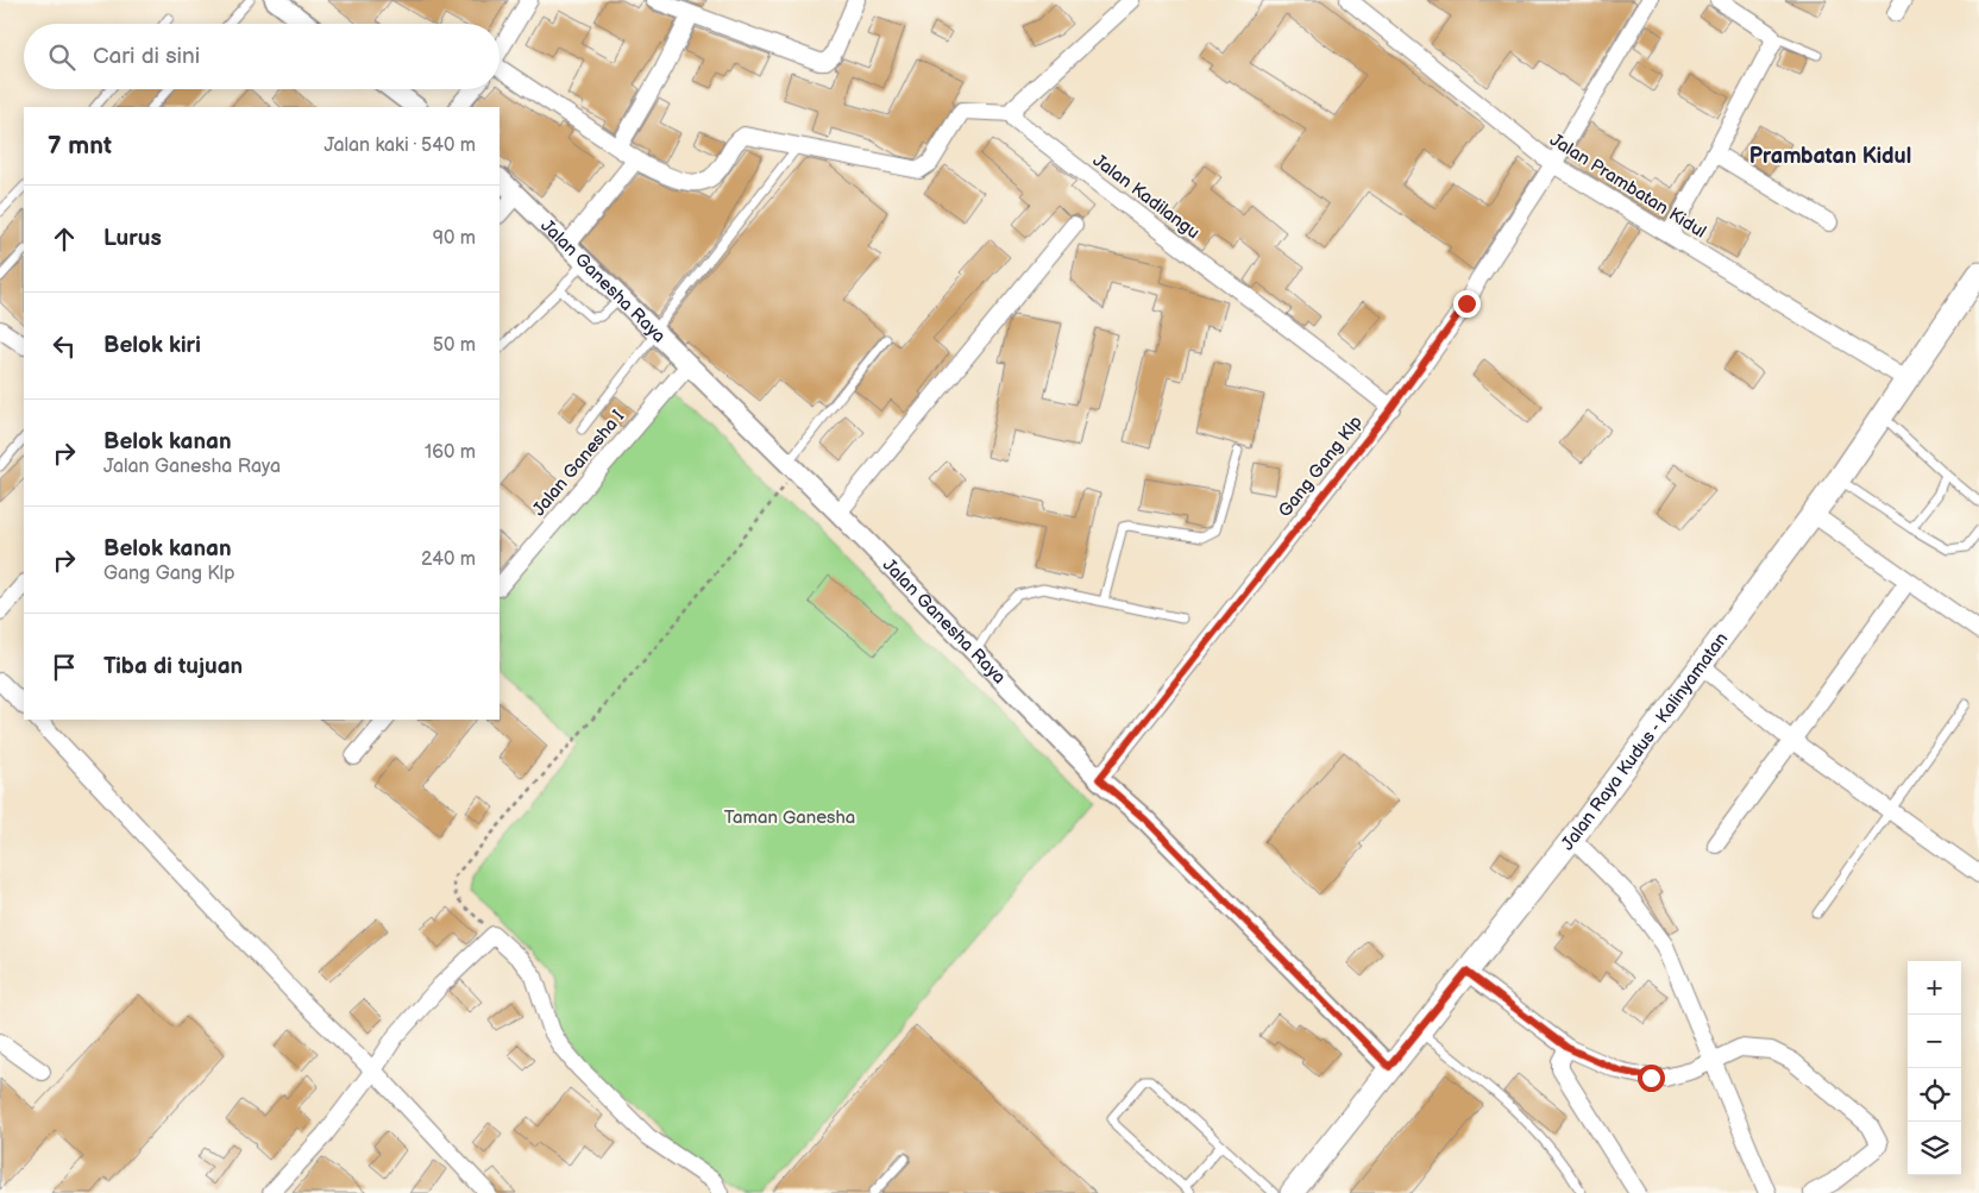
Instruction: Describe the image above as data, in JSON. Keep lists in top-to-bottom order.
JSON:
{
  "streets": {
    "main road": ["Jalan Raya Kudus - Kalinyamatan"],
    "street": [
      "Jalan Prambatan Kidul",
      "Jalan Kadilangu",
      "Jalan Ganesha Raya",
      "Jalan Ganesha I",
      "Gang Gang Klp"
    ]
  },
  "crossings": [
    ["Jalan Prambatan Kidul", "Gang Gang Klp"],
    ["Jalan Prambatan Kidul", "Jalan Raya Kudus - Kalinyamatan"],
    ["Jalan Kadilangu", "Gang Gang Klp"],
    ["Jalan Ganesha Raya", "Jalan Ganesha I"],
    ["Jalan Ganesha Raya", "Gang Gang Klp"],
    ["Jalan Ganesha Raya", "Jalan Raya Kudus - Kalinyamatan"]
  ],
  "districts": ["Prambatan Kidul"],
  "parks": ["Taman Ganesha"],
  "page": {
    "search": "Cari di sini",
    "heading": ["7 mnt", "Jalan kaki · 540 m"],
    "list": [
      ["Lurus", "90 m"],
      ["Belok kiri", "50 m"],
      ["Belok kanan", "Jalan Ganesha Raya", "160 m"],
      ["Belok kanan", "Gang Gang Klp", "240 m"],
      "Tiba di tujuan"
    ],
    "map_buttons": ["+", "−"]
  }
}
